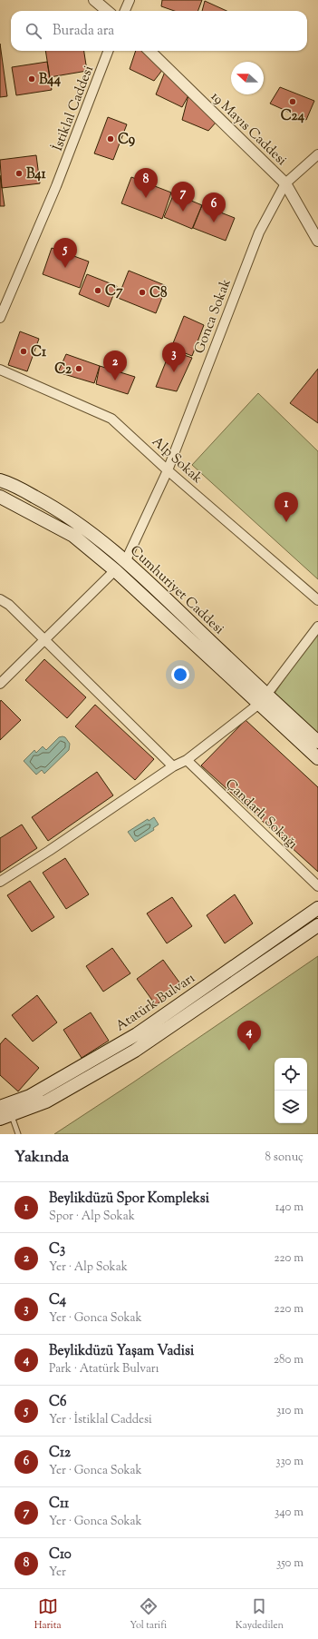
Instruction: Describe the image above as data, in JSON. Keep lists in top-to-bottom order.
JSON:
{
  "streets": {
    "main road": ["Cumhuriyet Caddesi", "Atatürk Bulvarı"],
    "street": [
      "İstiklal Caddesi",
      "19 Mayıs Caddesi",
      "Gonca Sokak",
      "Alp Sokak",
      "Çandarlı Sokağı"
    ]
  },
  "crossings": [
    ["19 Mayıs Caddesi", "Gonca Sokak"],
    ["Gonca Sokak", "Alp Sokak"],
    ["Gonca Sokak", "Cumhuriyet Caddesi"]
  ],
  "places": [
    "B44",
    "C24",
    "C9",
    "B41",
    "C7",
    "C8",
    "C1",
    "C2"
  ],
  "north": "left",
  "page": {
    "search": "Burada ara",
    "pins": [
      "8",
      "7",
      "6",
      "5",
      "3",
      "2",
      "1",
      "4"
    ],
    "heading": ["Yakında", "8 sonuç"],
    "list": [
      {
        "mark": "1",
        "name": "Beylikdüzü Spor Kompleksi",
        "note": "Spor · Alp Sokak",
        "value": "140 m"
      },
      {
        "mark": "2",
        "name": "C3",
        "note": "Yer · Alp Sokak",
        "value": "220 m"
      },
      {
        "mark": "3",
        "name": "C4",
        "note": "Yer · Gonca Sokak",
        "value": "220 m"
      },
      {
        "mark": "4",
        "name": "Beylikdüzü Yaşam Vadisi",
        "note": "Park · Atatürk Bulvarı",
        "value": "280 m"
      },
      {
        "mark": "5",
        "name": "C6",
        "note": "Yer · İstiklal Caddesi",
        "value": "310 m"
      },
      {
        "mark": "6",
        "name": "C12",
        "note": "Yer · Gonca Sokak",
        "value": "330 m"
      },
      {
        "mark": "7",
        "name": "C11",
        "note": "Yer · Gonca Sokak",
        "value": "340 m"
      },
      {
        "mark": "8",
        "name": "C10",
        "note": "Yer",
        "value": "350 m"
      }
    ],
    "nav": ["Harita", "Yol tarifi", "Kaydedilen"]
  }
}
